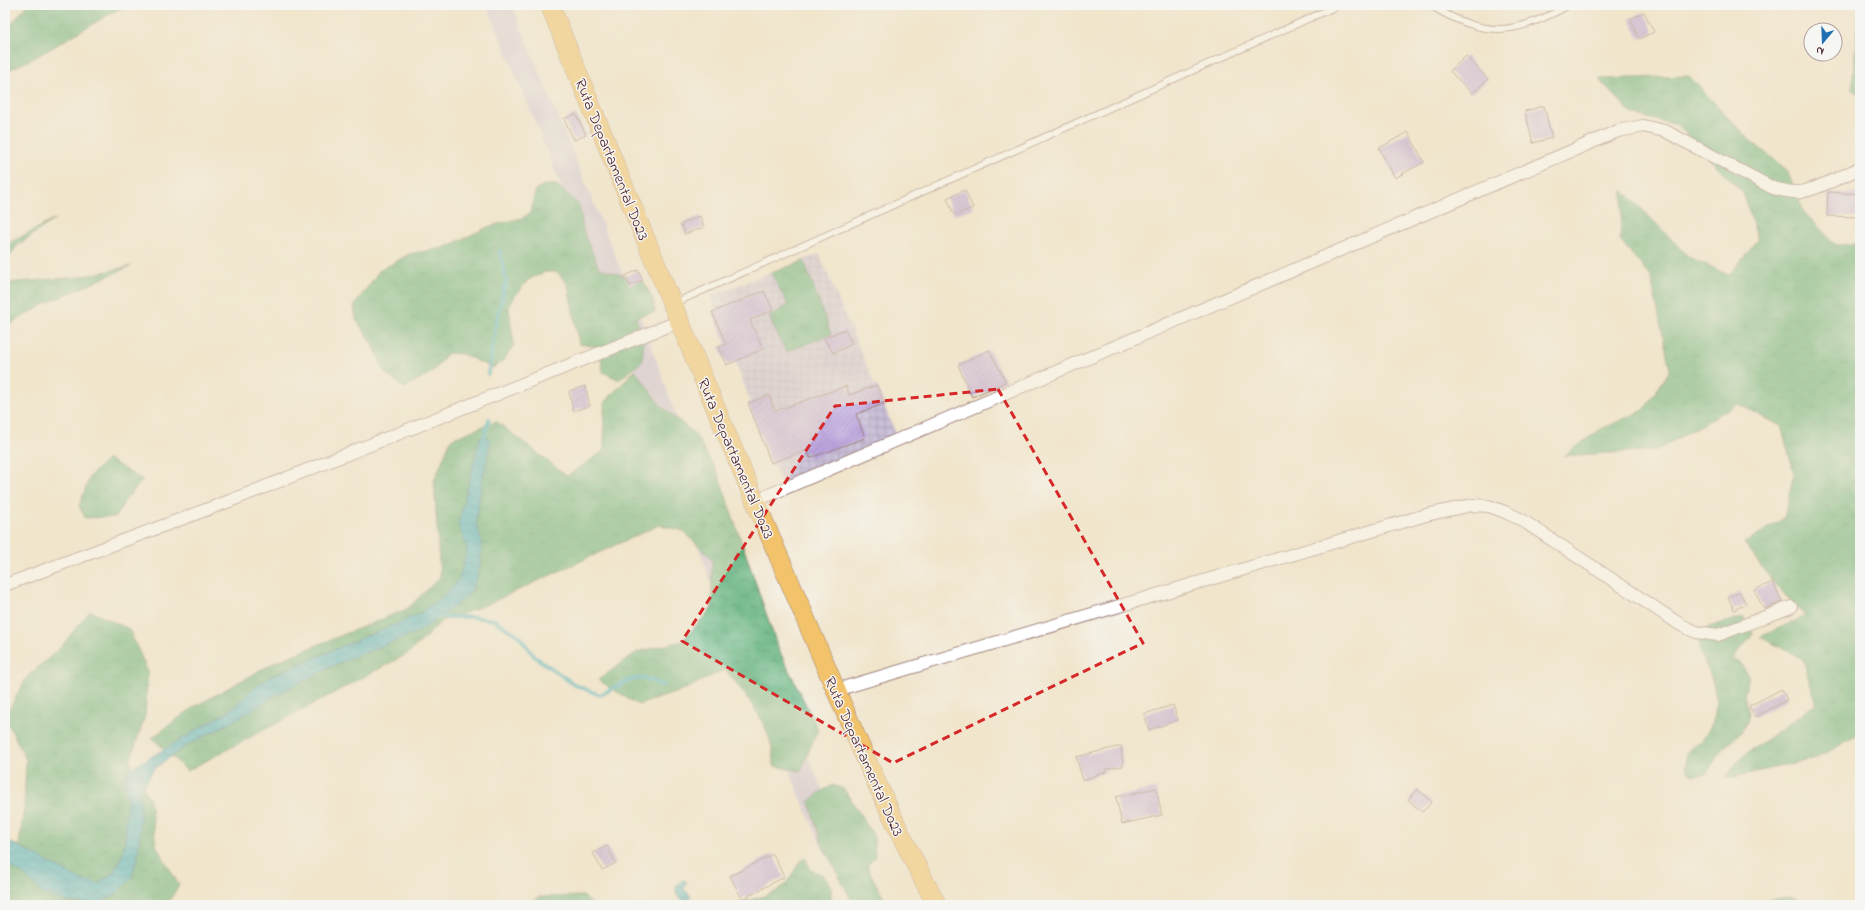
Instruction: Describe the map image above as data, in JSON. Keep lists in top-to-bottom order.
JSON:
{
  "streets": {
    "main road": ["Ruta Departamental D023"]
  },
  "north": "bottom"
}
